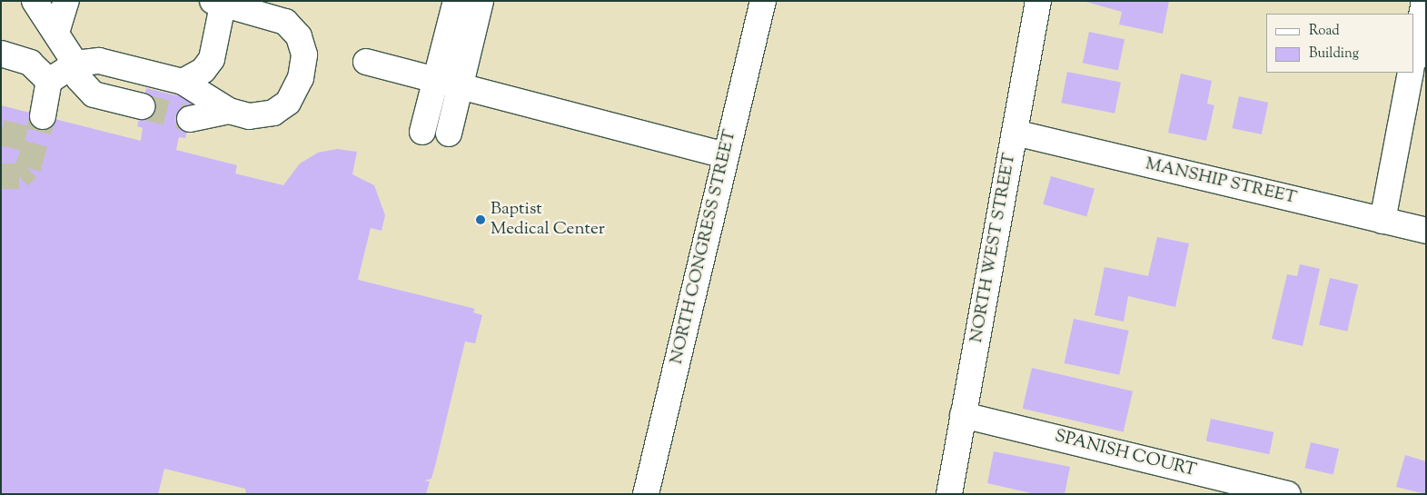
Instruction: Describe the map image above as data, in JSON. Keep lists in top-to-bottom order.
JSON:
{
  "streets": {
    "street": [
      "MANSHIP STREET",
      "NORTH CONGRESS STREET",
      "NORTH WEST STREET",
      "SPANISH COURT"
    ]
  },
  "crossings": [
    ["MANSHIP STREET", "NORTH WEST STREET"],
    ["NORTH WEST STREET", "SPANISH COURT"]
  ],
  "places": ["Baptist Medical Center"],
  "legend": ["Road", "Building"]
}
